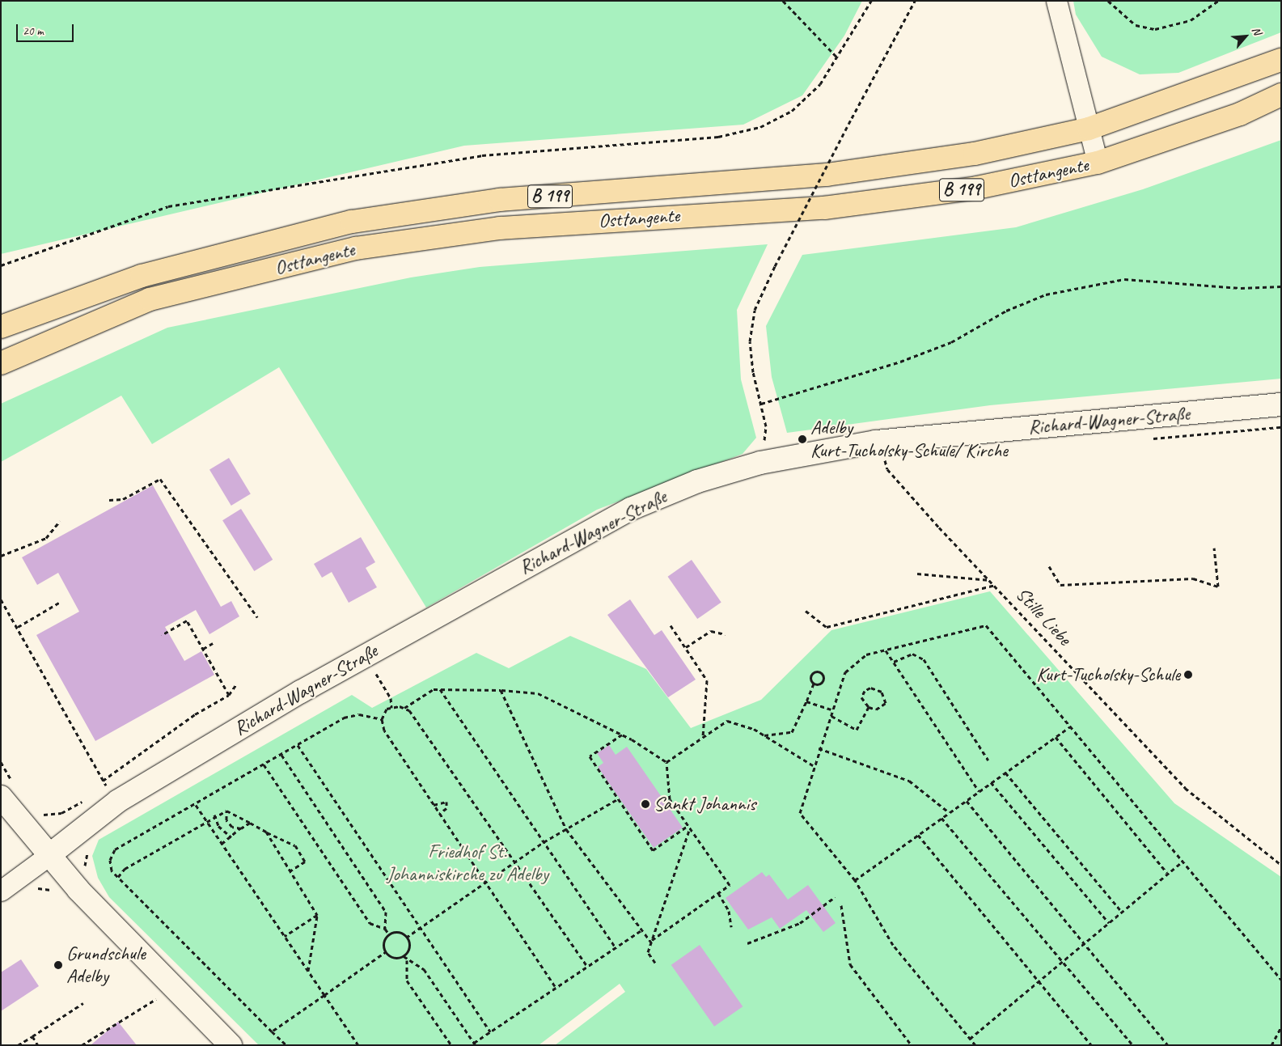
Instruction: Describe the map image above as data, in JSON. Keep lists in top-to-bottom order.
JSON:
{
  "streets": {
    "main road": ["Osttangente", "B 199"],
    "street": ["Richard-Wagner-Straße"],
    "path": ["Stille Liebe"]
  },
  "parks": ["Friedhof St. Johanniskirche zu Adelby"],
  "places": [
    "Adelby Kurt-Tucholsky-Schule/ Kirche",
    "Kurt-Tucholsky-Schule",
    "Sankt Johannis",
    "Grundschule Adelby"
  ],
  "scale_bar": "20 m",
  "north": "top right"
}
